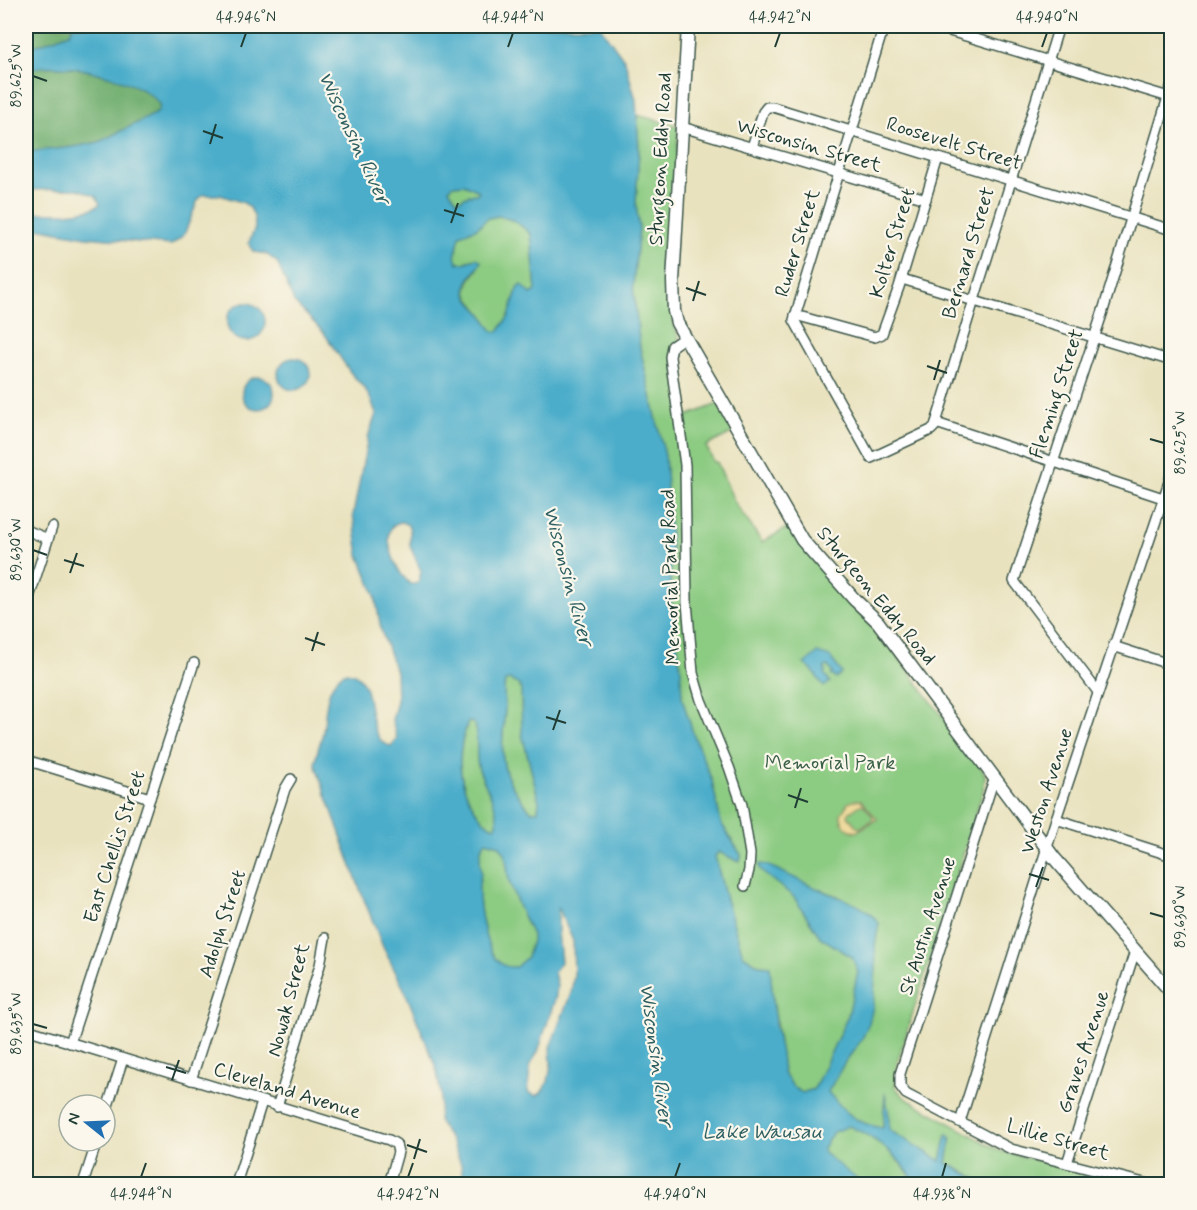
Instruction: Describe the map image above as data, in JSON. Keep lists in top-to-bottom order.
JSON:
{
  "streets": {
    "street": [
      "Roosevelt Street",
      "Wisconsin Street",
      "Sturgeon Eddy Road",
      "Ruder Street",
      "Kolter Street",
      "Bernard Street",
      "Fleming Street",
      "Memorial Park Road",
      "Weston Avenue",
      "East Chellis Street",
      "Adolph Street",
      "St Austin Avenue",
      "Nowak Street",
      "Graves Avenue",
      "Cleveland Avenue",
      "Lillie Street"
    ]
  },
  "crossings": [
    ["Roosevelt Street", "Wisconsin Street"],
    ["Roosevelt Street", "Ruder Street"],
    ["Roosevelt Street", "Kolter Street"],
    ["Roosevelt Street", "Bernard Street"],
    ["Roosevelt Street", "Fleming Street"],
    ["Wisconsin Street", "Sturgeon Eddy Road"],
    ["Wisconsin Street", "Ruder Street"],
    ["Wisconsin Street", "Kolter Street"],
    ["Sturgeon Eddy Road", "Memorial Park Road"],
    ["Sturgeon Eddy Road", "Weston Avenue"],
    ["Sturgeon Eddy Road", "St Austin Avenue"],
    ["Sturgeon Eddy Road", "Graves Avenue"],
    ["Ruder Street", "Kolter Street"],
    ["Ruder Street", "Bernard Street"],
    ["Fleming Street", "Weston Avenue"],
    ["Weston Avenue", "Lillie Street"],
    ["East Chellis Street", "Cleveland Avenue"],
    ["Adolph Street", "Cleveland Avenue"],
    ["St Austin Avenue", "Lillie Street"],
    ["Nowak Street", "Cleveland Avenue"],
    ["Graves Avenue", "Lillie Street"]
  ],
  "water": ["Wisconsin River", "Lake Wausau"],
  "parks": ["Memorial Park"],
  "north": "left",
  "coordinates": [
    "44.946°N",
    "44.944°N",
    "44.942°N",
    "44.940°N",
    "89.625°W",
    "89.630°W",
    "89.635°W",
    "44.938°N"
  ]
}
